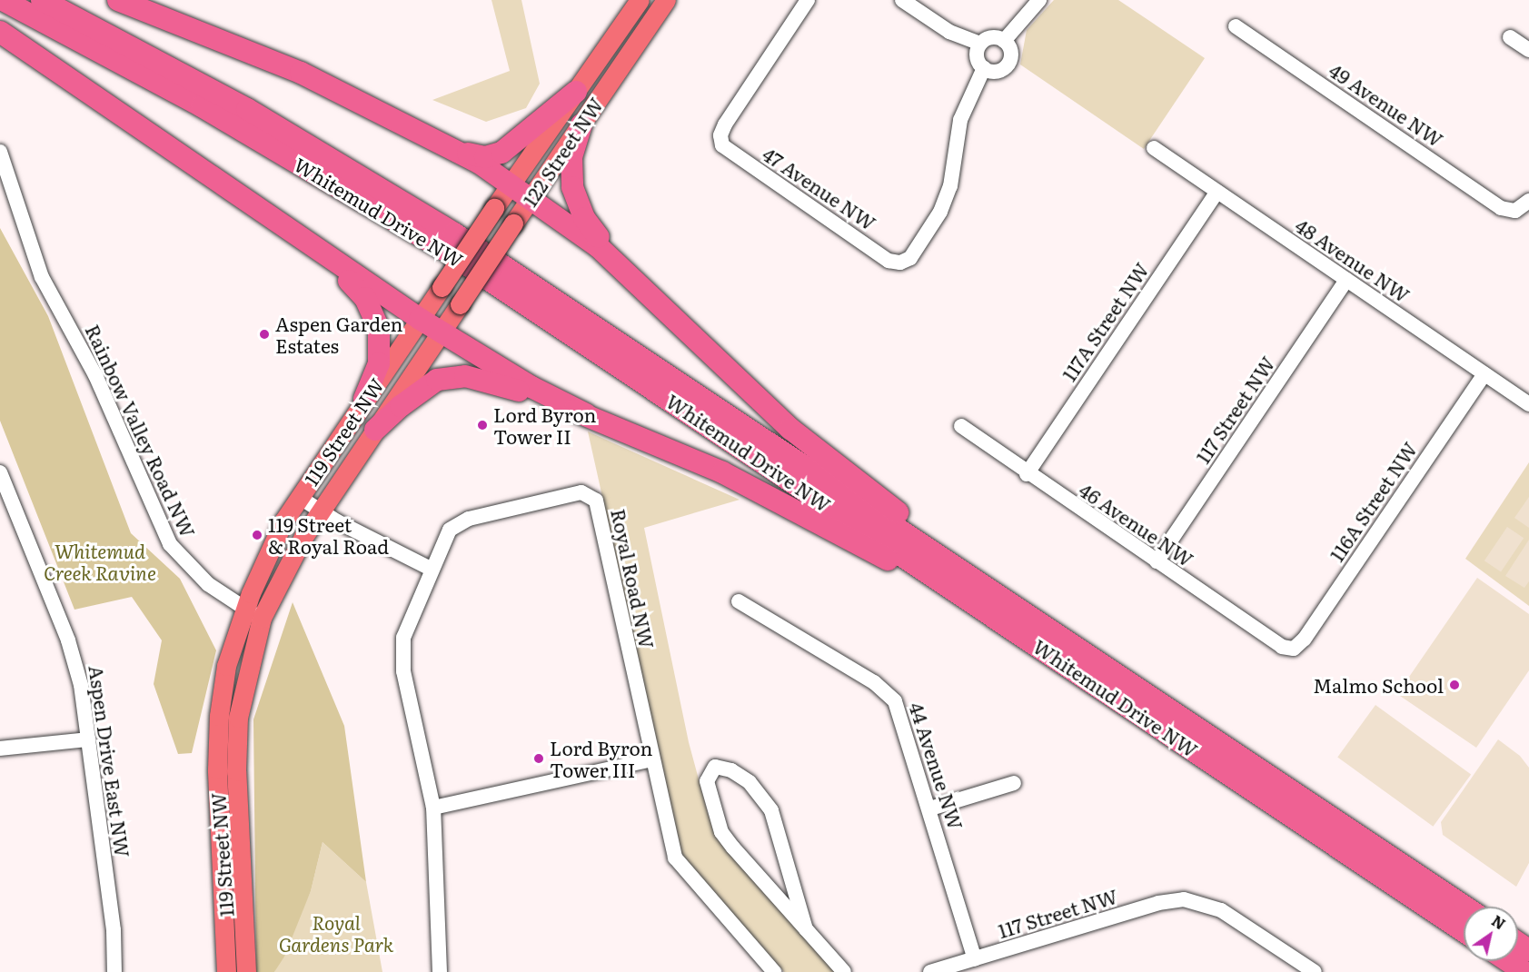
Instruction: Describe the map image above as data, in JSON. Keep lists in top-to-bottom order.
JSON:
{
  "streets": {
    "highway": ["Whitemud Drive NW"],
    "main road": ["122 Street NW", "119 Street NW"],
    "street": [
      "49 Avenue NW",
      "47 Avenue NW",
      "48 Avenue NW",
      "117A Street NW",
      "117 Street NW",
      "Rainbow Valley Road NW",
      "116A Street NW",
      "46 Avenue NW",
      "Royal Road NW",
      "Aspen Drive East NW",
      "44 Avenue NW"
    ]
  },
  "crossings": [
    ["122 Street NW", "119 Street NW"],
    ["48 Avenue NW", "117A Street NW"],
    ["48 Avenue NW", "117 Street NW"],
    ["48 Avenue NW", "116A Street NW"],
    ["117A Street NW", "46 Avenue NW"],
    ["117 Street NW", "46 Avenue NW"],
    ["117 Street NW", "44 Avenue NW"],
    ["Rainbow Valley Road NW", "119 Street NW"],
    ["116A Street NW", "46 Avenue NW"]
  ],
  "parks": ["Whitemud Creek Ravine", "Royal Gardens Park"],
  "places": [
    "Aspen Garden Estates",
    "Lord Byron Tower II",
    "119 Street & Royal Road",
    "Malmo School",
    "Lord Byron Tower III"
  ],
  "north": "top right"
}
